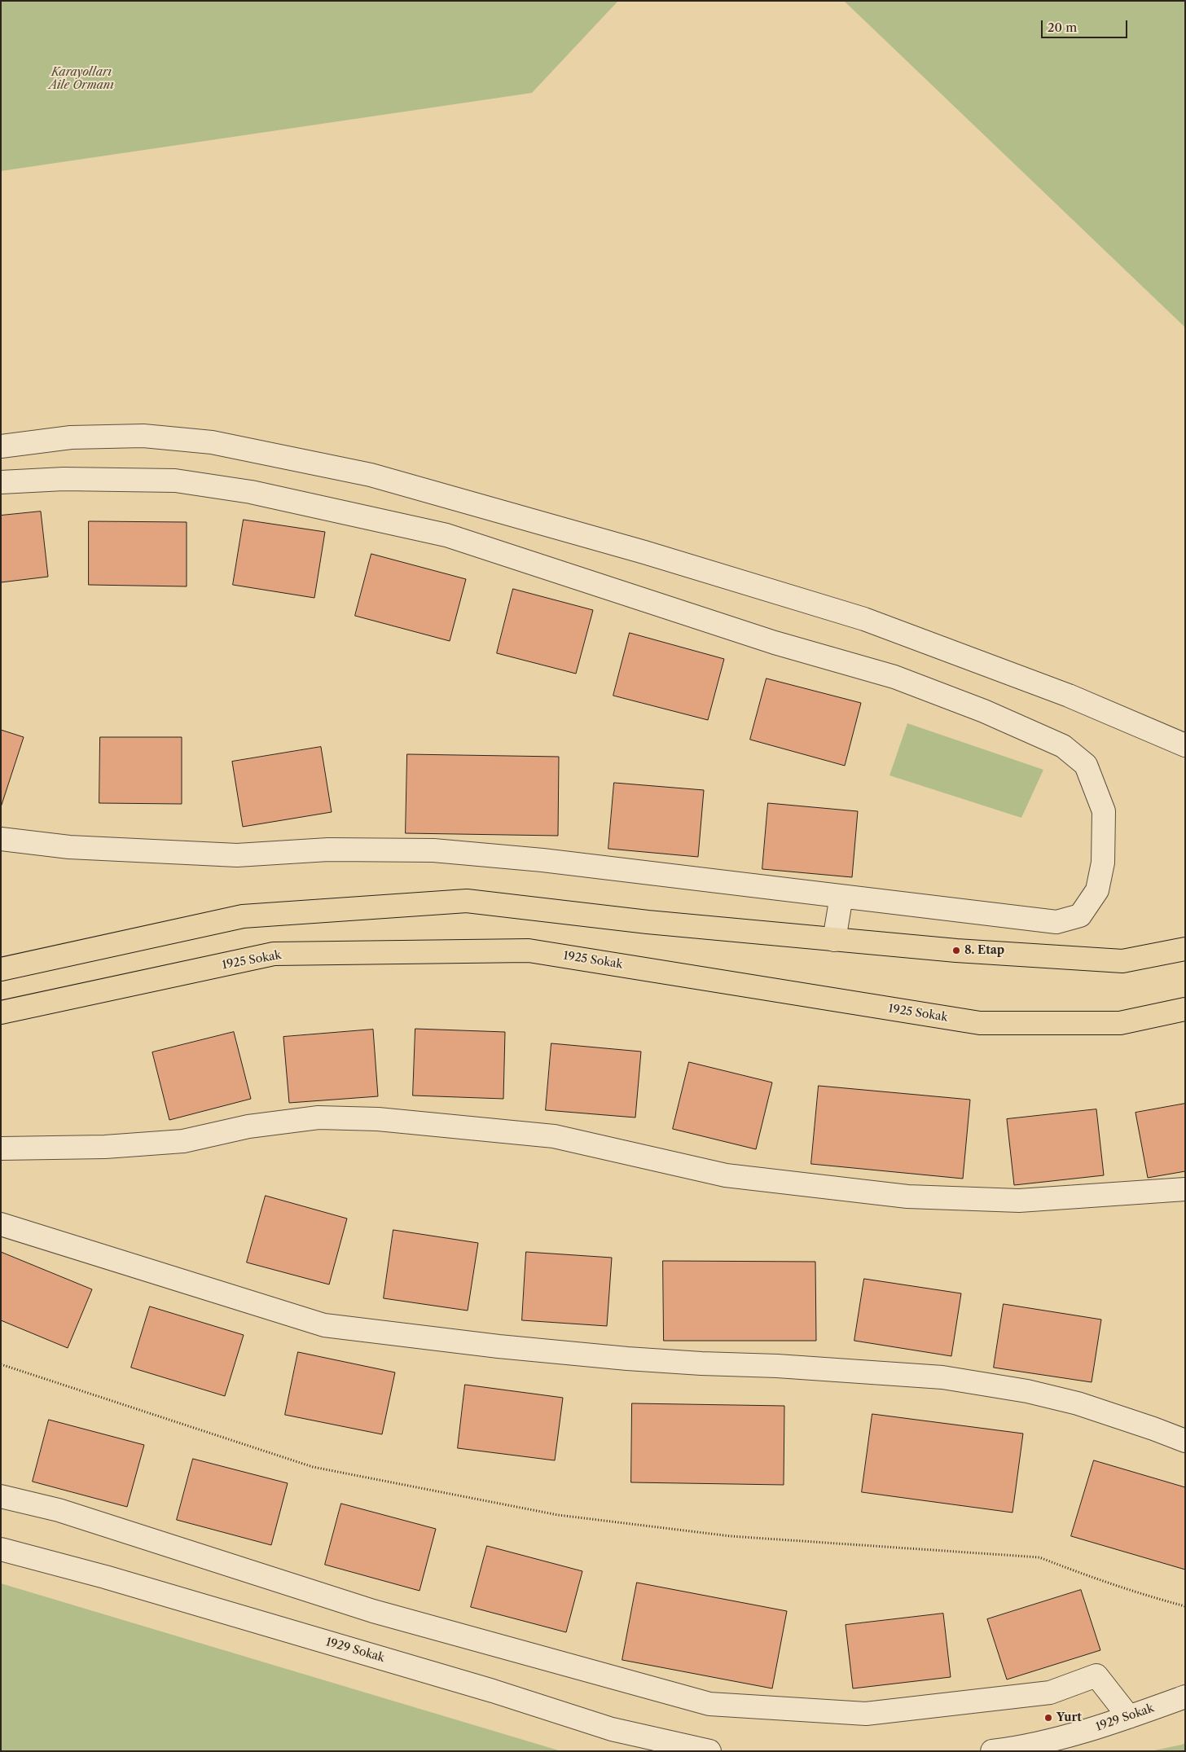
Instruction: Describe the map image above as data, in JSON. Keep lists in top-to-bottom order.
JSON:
{
  "streets": {
    "main road": ["1925 Sokak"],
    "street": ["1929 Sokak"]
  },
  "parks": ["Karayolları Aile Ormanı"],
  "places": ["8. Etap", "Yurt"],
  "scale_bar": "20 m"
}
